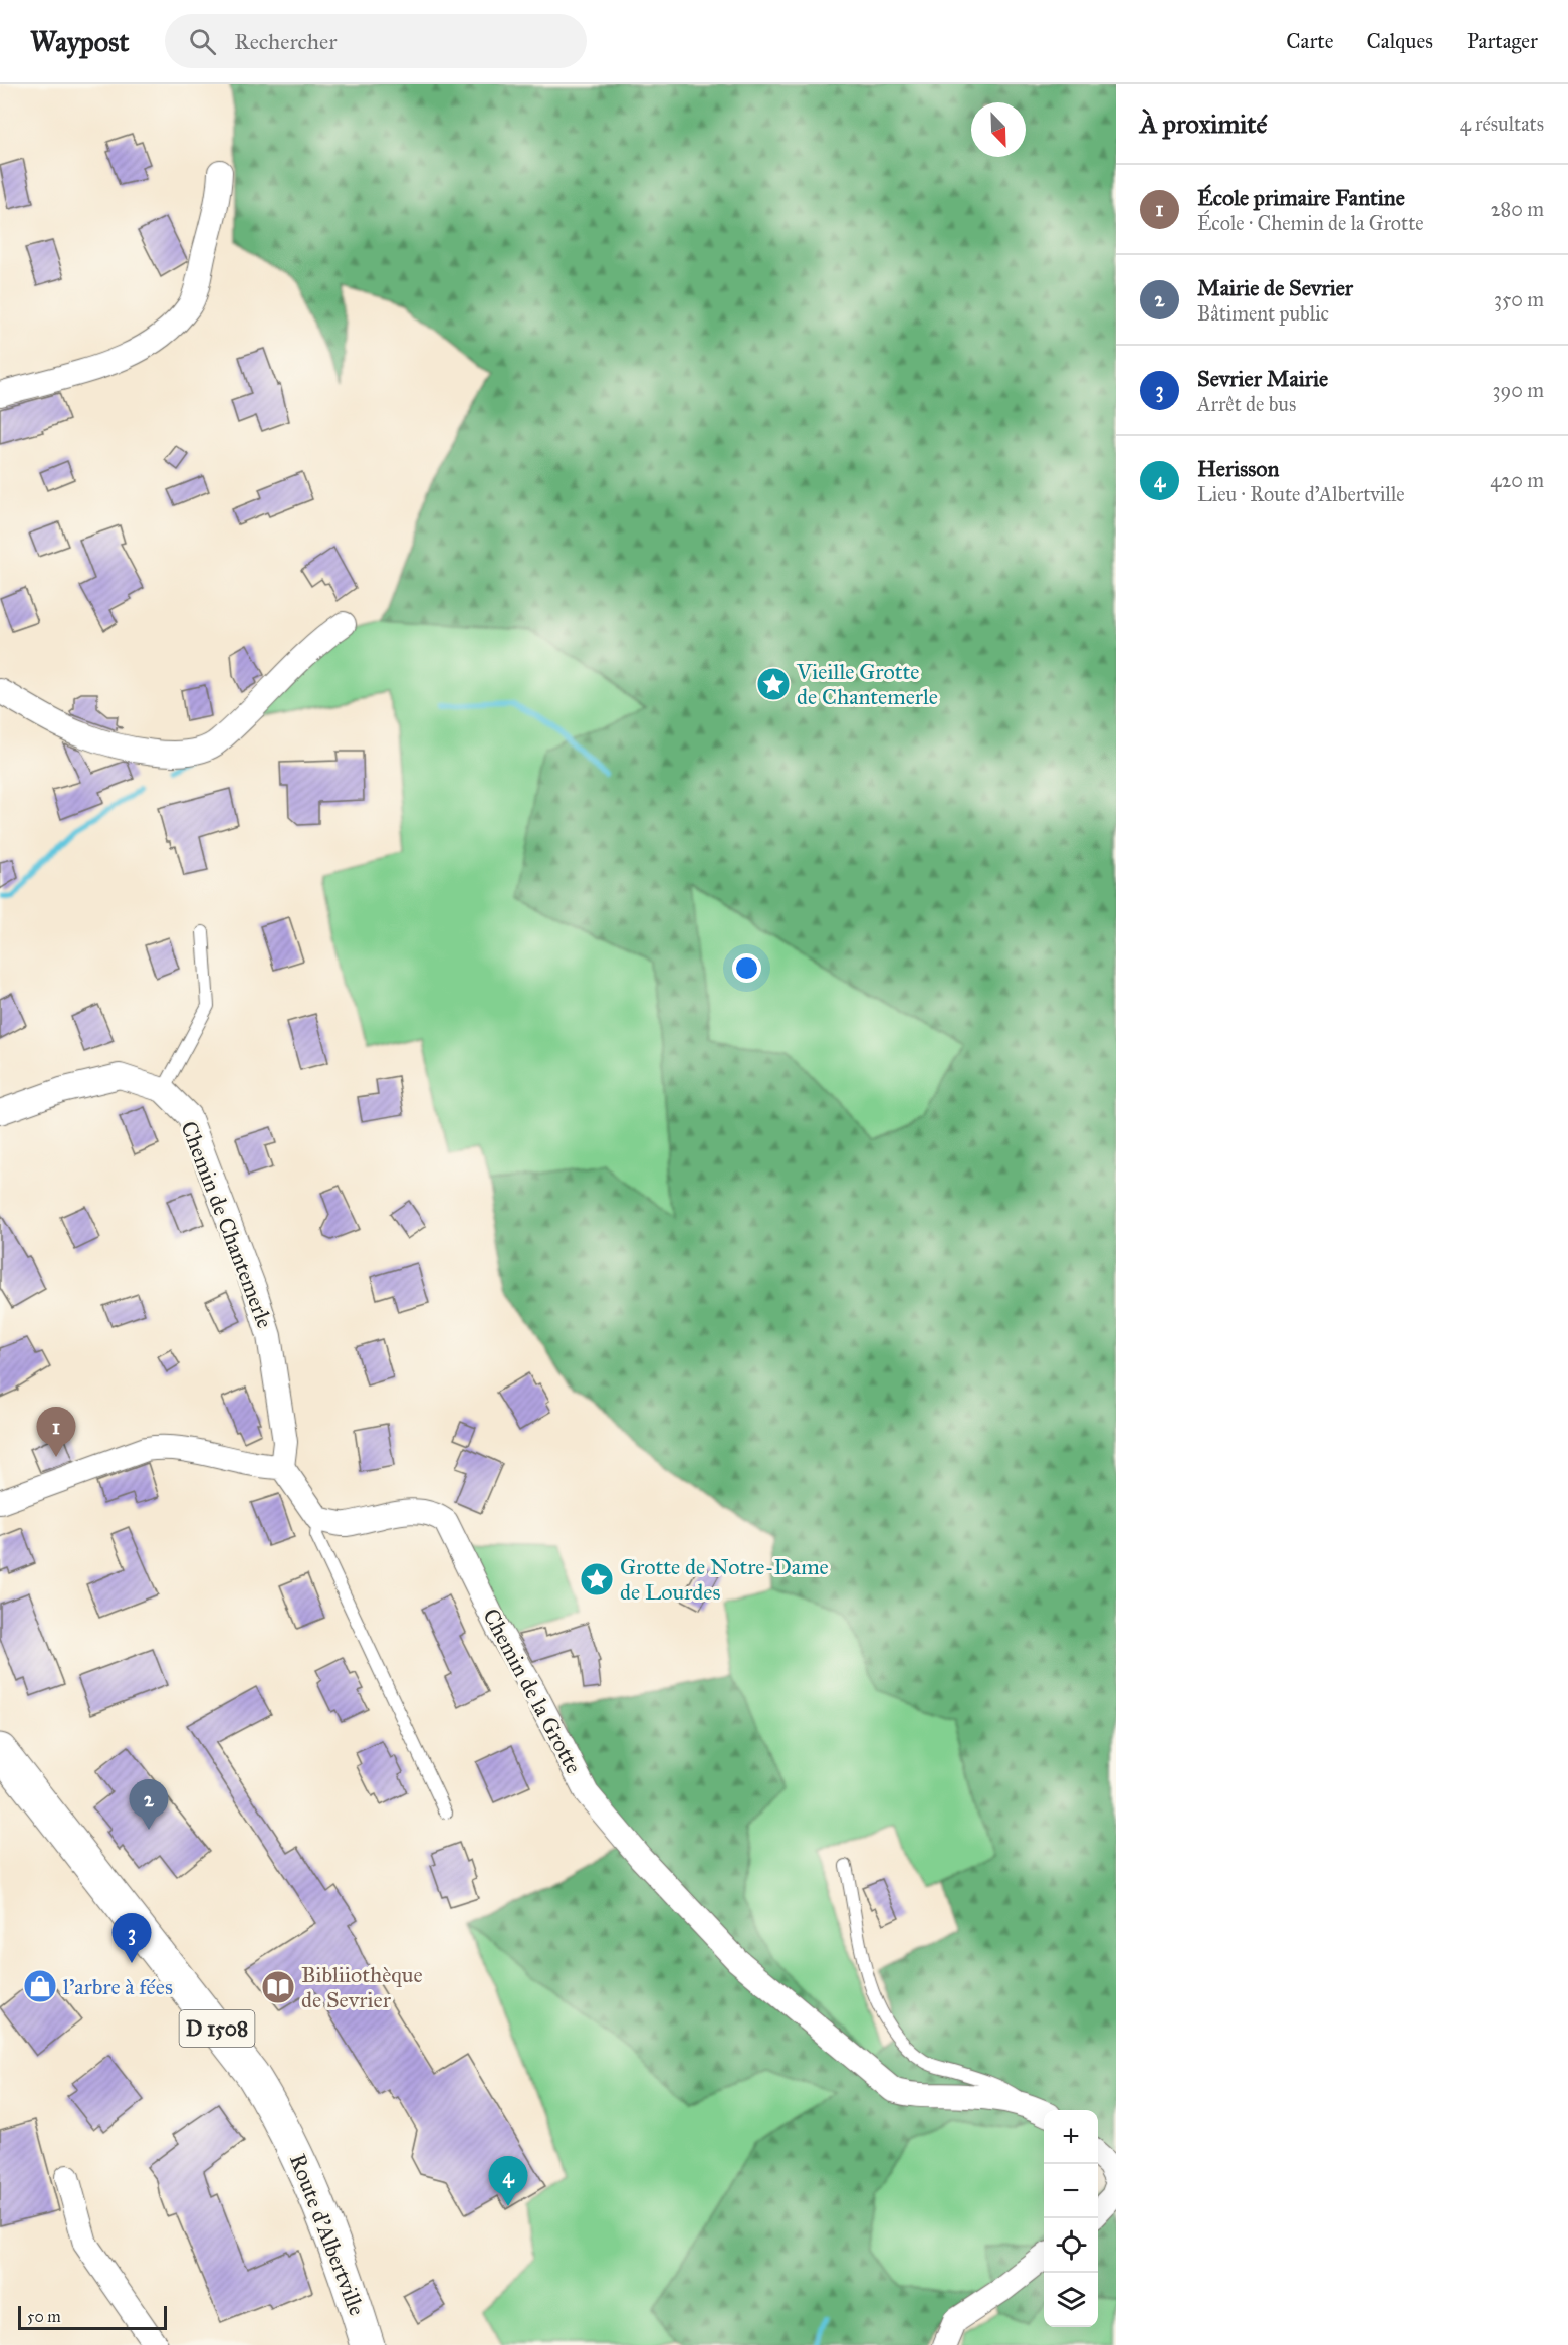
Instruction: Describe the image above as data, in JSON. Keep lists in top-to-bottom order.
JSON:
{
  "streets": {
    "main road": ["D 1508", "Route d'Albertville"],
    "street": ["Chemin de Chantemerle", "Chemin de la Grotte"]
  },
  "places": {
    "place": ["Vieille Grotte de Chantemerle", "Grotte de Notre-Dame de Lourdes"],
    "shop": ["l'arbre à fées"],
    "library": ["Bibliiothèque de Sevrier"]
  },
  "scale_bar": "50 m",
  "north": "bottom right",
  "page": {
    "header": "Waypost",
    "search": "Rechercher",
    "nav": ["Carte", "Calques", "Partager"],
    "heading": ["À proximité", "4 résultats"],
    "list": [
      {
        "mark": "1",
        "name": "École primaire Fantine",
        "note": "École · Chemin de la Grotte",
        "value": "280 m"
      },
      {
        "mark": "2",
        "name": "Mairie de Sevrier",
        "note": "Bâtiment public",
        "value": "350 m"
      },
      {
        "mark": "3",
        "name": "Sevrier Mairie",
        "note": "Arrêt de bus",
        "value": "390 m"
      },
      {
        "mark": "4",
        "name": "Herisson",
        "note": "Lieu · Route d'Albertville",
        "value": "420 m"
      }
    ],
    "pins": [
      "1",
      "2",
      "3",
      "4"
    ],
    "map_buttons": ["+", "−"],
    "scale": "50 m"
  }
}
